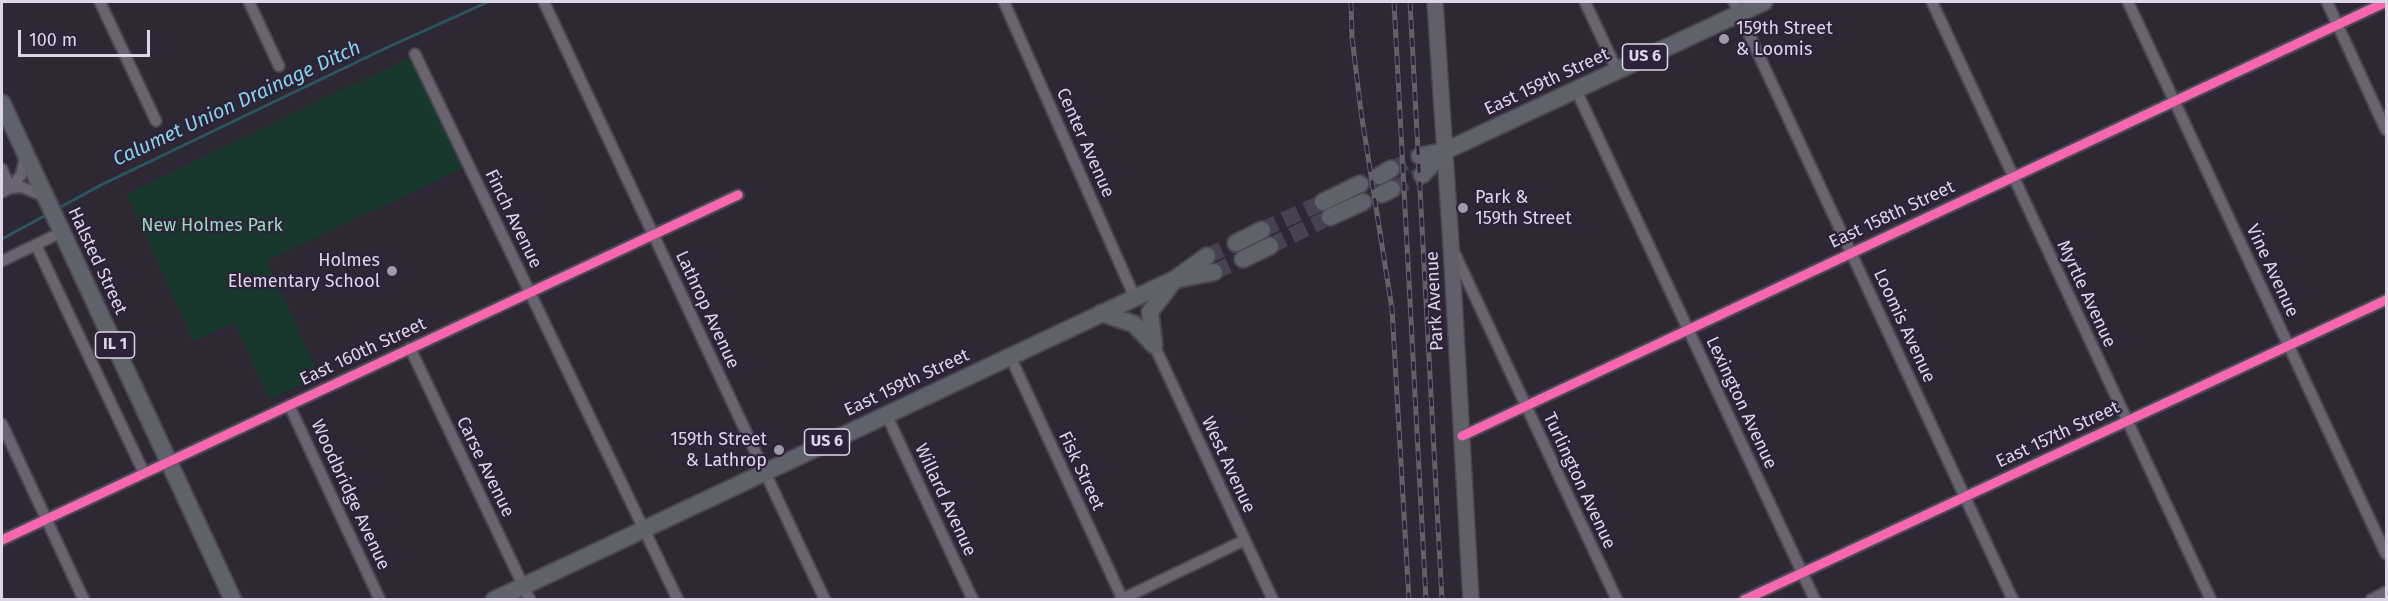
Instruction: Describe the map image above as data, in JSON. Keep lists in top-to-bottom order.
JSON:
{
  "streets": {
    "main road": [
      "US 6",
      "East 159th Street",
      "Halsted Street",
      "IL 1"
    ],
    "street": [
      "Center Avenue",
      "East 158th Street",
      "Finch Avenue",
      "Vine Avenue",
      "Myrtle Avenue",
      "Park Avenue",
      "Lathrop Avenue",
      "Loomis Avenue",
      "East 160th Street",
      "Lexington Avenue",
      "East 157th Street",
      "West Avenue",
      "Carse Avenue",
      "Fisk Street",
      "Turlington Avenue",
      "Woodbridge Avenue",
      "Willard Avenue"
    ]
  },
  "crossings": [
    ["East 159th Street", "Center Avenue"],
    ["East 159th Street", "Finch Avenue"],
    ["East 159th Street", "Park Avenue"],
    ["East 159th Street", "Lathrop Avenue"],
    ["East 159th Street", "Loomis Avenue"],
    ["East 159th Street", "Lexington Avenue"],
    ["East 159th Street", "Carse Avenue"],
    ["East 159th Street", "Fisk Street"],
    ["East 159th Street", "Willard Avenue"],
    ["East 158th Street", "Vine Avenue"],
    ["East 158th Street", "Myrtle Avenue"],
    ["East 158th Street", "Park Avenue"],
    ["East 158th Street", "Loomis Avenue"],
    ["East 158th Street", "Lexington Avenue"],
    ["East 158th Street", "Turlington Avenue"],
    ["Finch Avenue", "East 160th Street"],
    ["Halsted Street", "East 160th Street"],
    ["Vine Avenue", "East 157th Street"],
    ["Myrtle Avenue", "East 157th Street"],
    ["Park Avenue", "Turlington Avenue"],
    ["Lathrop Avenue", "East 160th Street"],
    ["Loomis Avenue", "East 157th Street"],
    ["East 160th Street", "Carse Avenue"],
    ["East 160th Street", "Woodbridge Avenue"],
    ["Lexington Avenue", "East 157th Street"]
  ],
  "water": ["Calumet Union Drainage Ditch"],
  "parks": ["New Holmes Park"],
  "places": [
    "159th Street & Loomis",
    "Park & 159th Street",
    "Holmes Elementary School",
    "159th Street & Lathrop"
  ],
  "scale_bar": "100 m"
}
